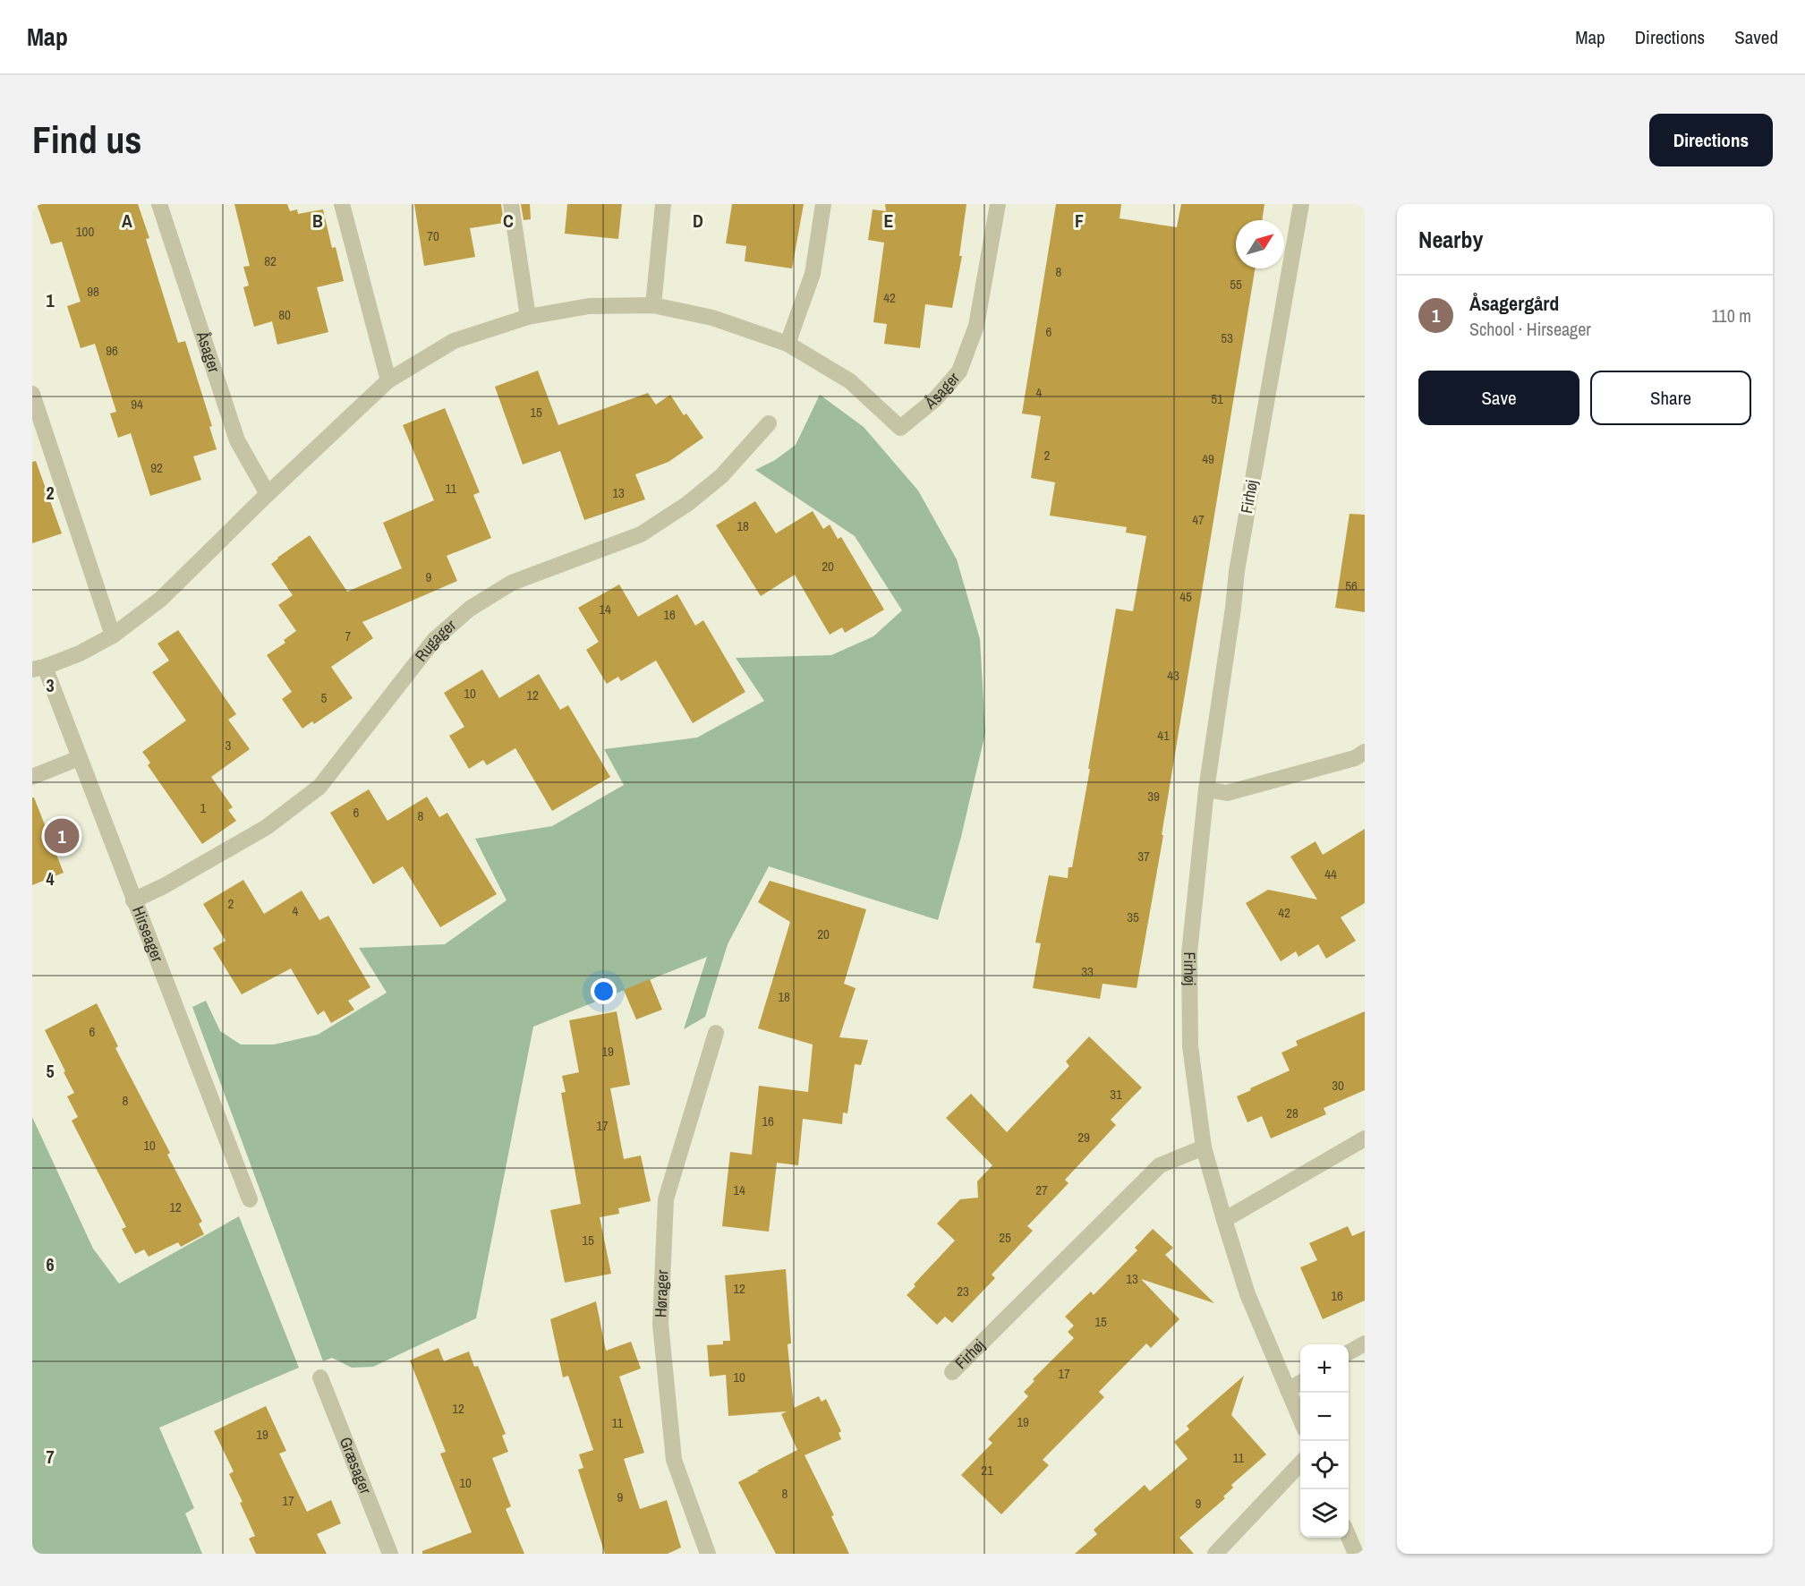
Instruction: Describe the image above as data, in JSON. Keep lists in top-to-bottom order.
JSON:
{
  "streets": {
    "street": [
      "Åsager",
      "Firhøj",
      "Rugager",
      "Hirseager",
      "Hørager",
      "Græsager"
    ]
  },
  "crossings": [
    ["Åsager", "Hirseager"],
    ["Rugager", "Hirseager"]
  ],
  "house_numbers": [
    "100",
    "70",
    "82",
    "8",
    "55",
    "98",
    "42",
    "80",
    "6",
    "53",
    "96",
    "4",
    "51",
    "94",
    "15",
    "2",
    "49",
    "92",
    "11",
    "13",
    "47",
    "18",
    "20",
    "9",
    "56",
    "45",
    "14",
    "16",
    "7",
    "43",
    "10",
    "12",
    "5",
    "41",
    "3",
    "39",
    "1",
    "6",
    "8",
    "37",
    "44",
    "2",
    "4",
    "42",
    "35",
    "20",
    "33",
    "18",
    "6",
    "19",
    "30",
    "31",
    "8",
    "28",
    "16",
    "17",
    "29",
    "10",
    "14",
    "27",
    "12",
    "25",
    "15",
    "13",
    "12",
    "23",
    "16",
    "15",
    "17",
    "10",
    "12",
    "19",
    "11",
    "19",
    "11",
    "21",
    "10",
    "8",
    "9",
    "17",
    "9"
  ],
  "north": "top right",
  "page": {
    "header": "Map",
    "nav": ["Map", "Directions", "Saved"],
    "buttons": [
      "Directions",
      ["Save", "Share"]
    ],
    "title": "Find us",
    "heading": "Nearby",
    "list": [
      {
        "mark": "1",
        "name": "Åsagergård",
        "note": "School · Hirseager",
        "value": "110 m"
      }
    ],
    "pins": "1",
    "map_buttons": ["+", "−"]
  },
  "grid": {
    "columns": [
      "A",
      "B",
      "C",
      "D",
      "E",
      "F"
    ],
    "rows": [
      "1",
      "2",
      "3",
      "4",
      "5",
      "6",
      "7"
    ]
  }
}
